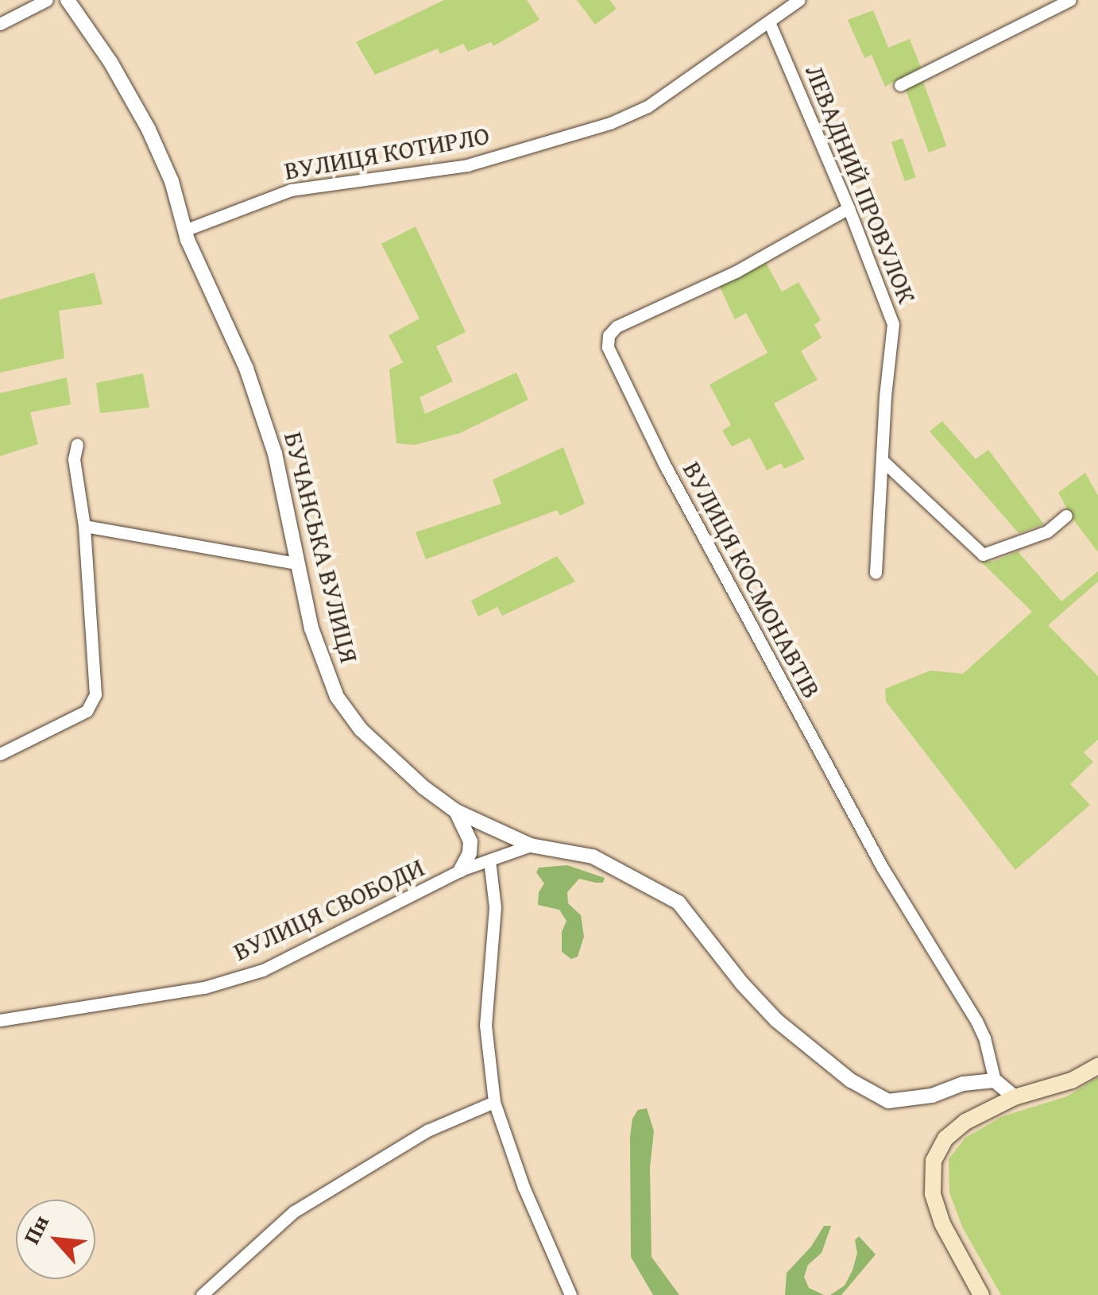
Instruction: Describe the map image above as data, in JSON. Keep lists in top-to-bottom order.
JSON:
{
  "streets": {
    "street": [
      "ВУЛИЦЯ КОТИРЛО",
      "ЛЕВАДНИЙ ПРОВУЛОК",
      "БУЧАНСЬКА ВУЛИЦЯ",
      "ВУЛИЦЯ КОСМОНАВТІВ",
      "ВУЛИЦЯ СВОБОДИ"
    ]
  },
  "crossings": [
    ["ВУЛИЦЯ КОТИРЛО", "ЛЕВАДНИЙ ПРОВУЛОК"],
    ["ВУЛИЦЯ КОТИРЛО", "БУЧАНСЬКА ВУЛИЦЯ"],
    ["ЛЕВАДНИЙ ПРОВУЛОК", "ВУЛИЦЯ КОСМОНАВТІВ"],
    ["БУЧАНСЬКА ВУЛИЦЯ", "ВУЛИЦЯ КОСМОНАВТІВ"],
    ["БУЧАНСЬКА ВУЛИЦЯ", "ВУЛИЦЯ СВОБОДИ"]
  ],
  "north": "top left"
}
